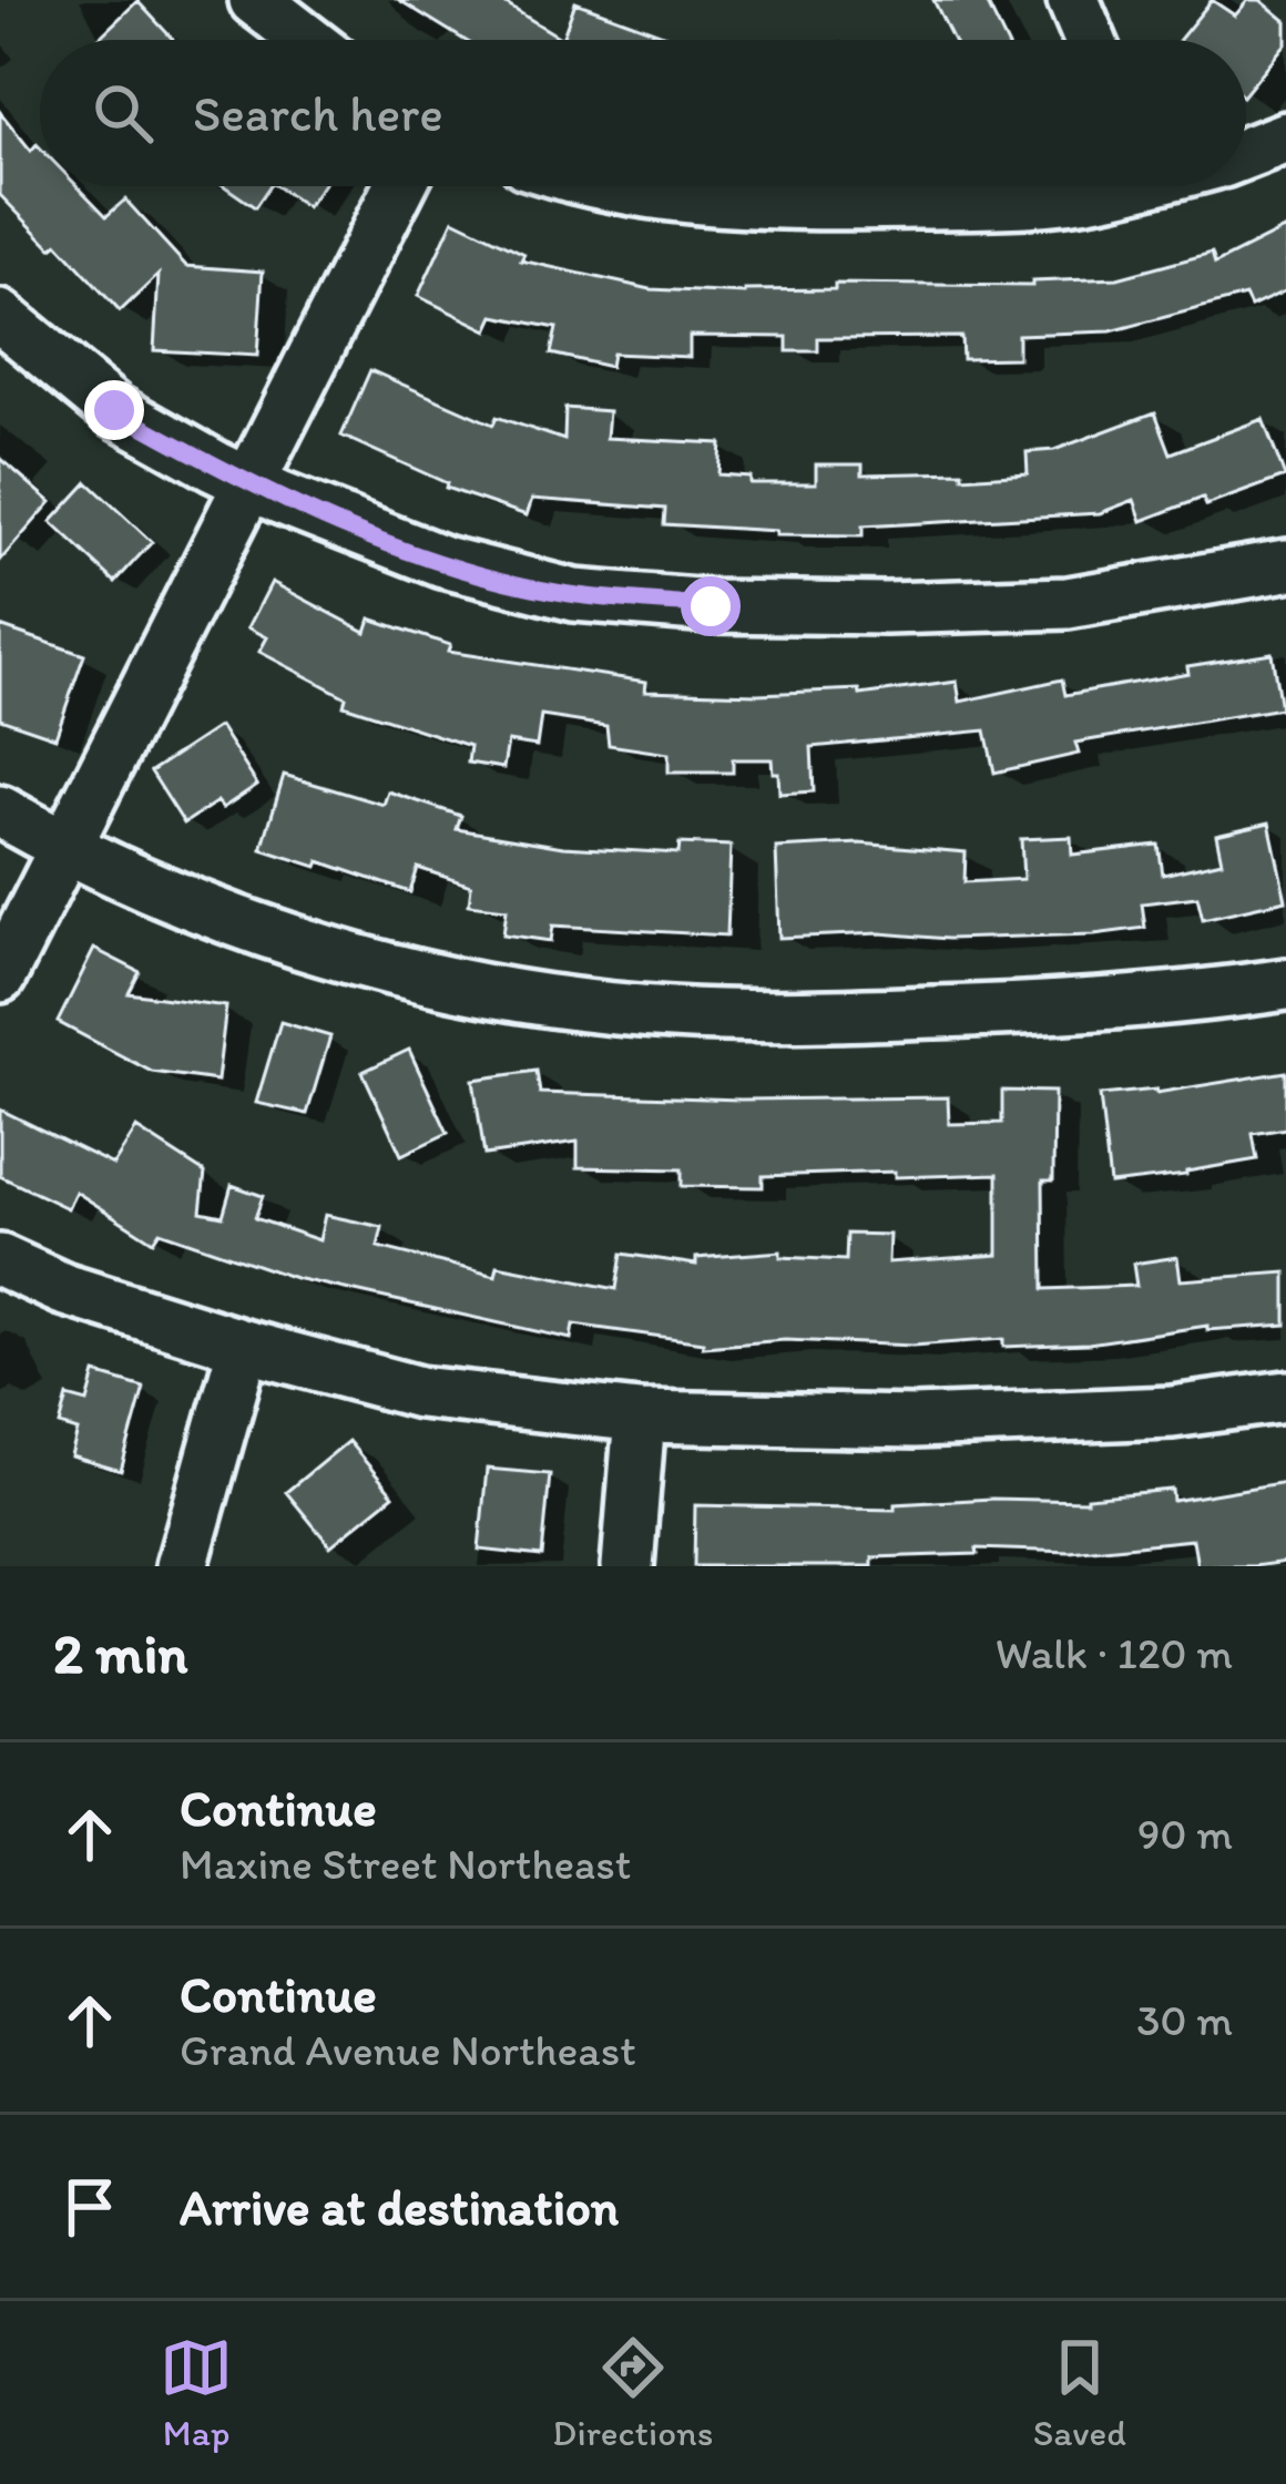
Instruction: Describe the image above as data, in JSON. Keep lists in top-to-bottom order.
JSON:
{
  "page": {
    "search": "Search here",
    "heading": ["2 min", "Walk · 120 m"],
    "list": [
      ["Continue", "Maxine Street Northeast", "90 m"],
      ["Continue", "Grand Avenue Northeast", "30 m"],
      "Arrive at destination"
    ],
    "nav": ["Map", "Directions", "Saved"]
  }
}
